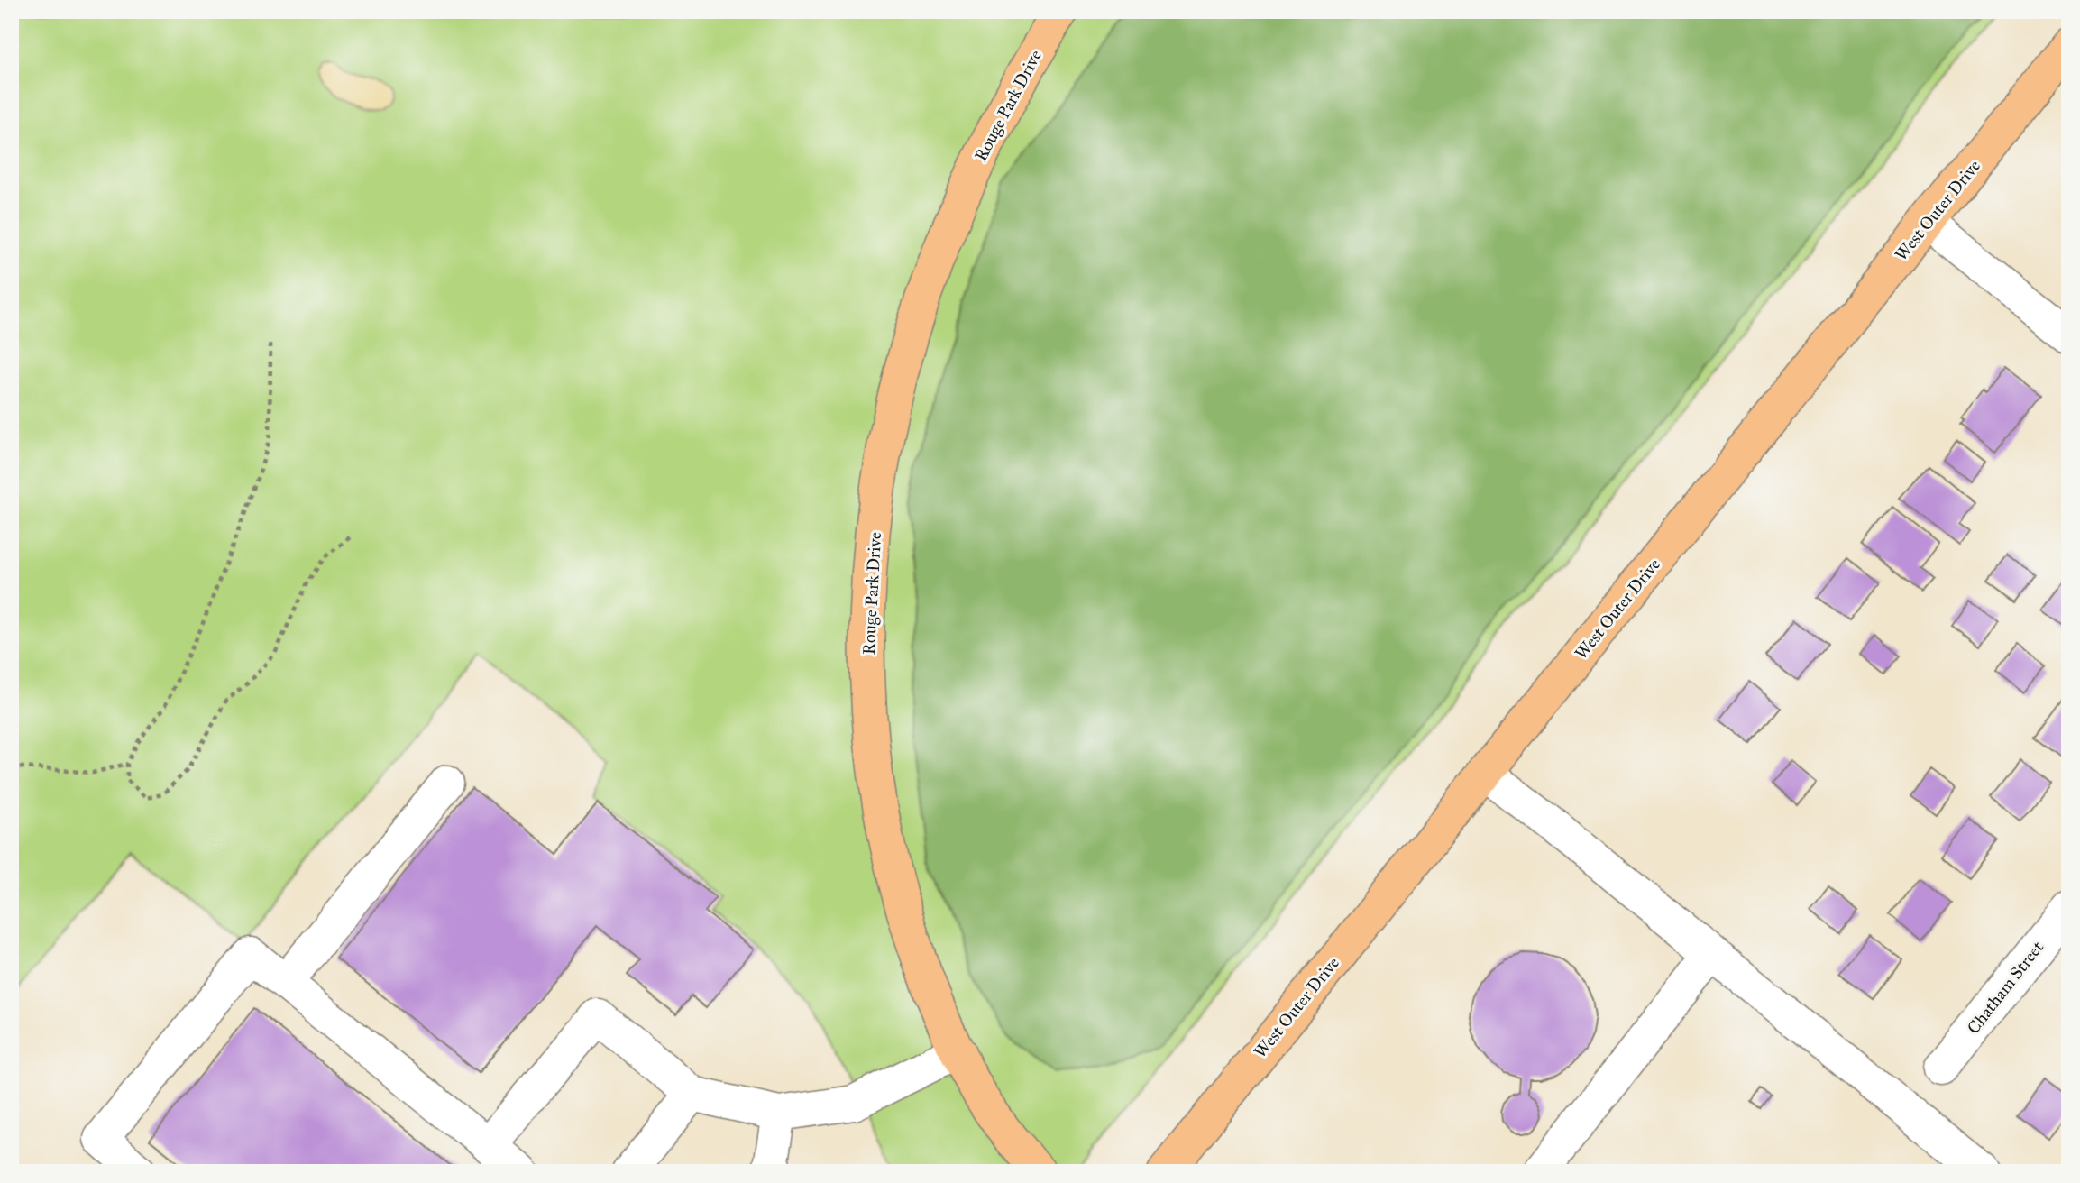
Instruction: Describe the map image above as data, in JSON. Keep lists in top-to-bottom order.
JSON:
{
  "streets": {
    "main road": ["Rouge Park Drive", "West Outer Drive"],
    "street": ["Chatham Street"]
  }
}
